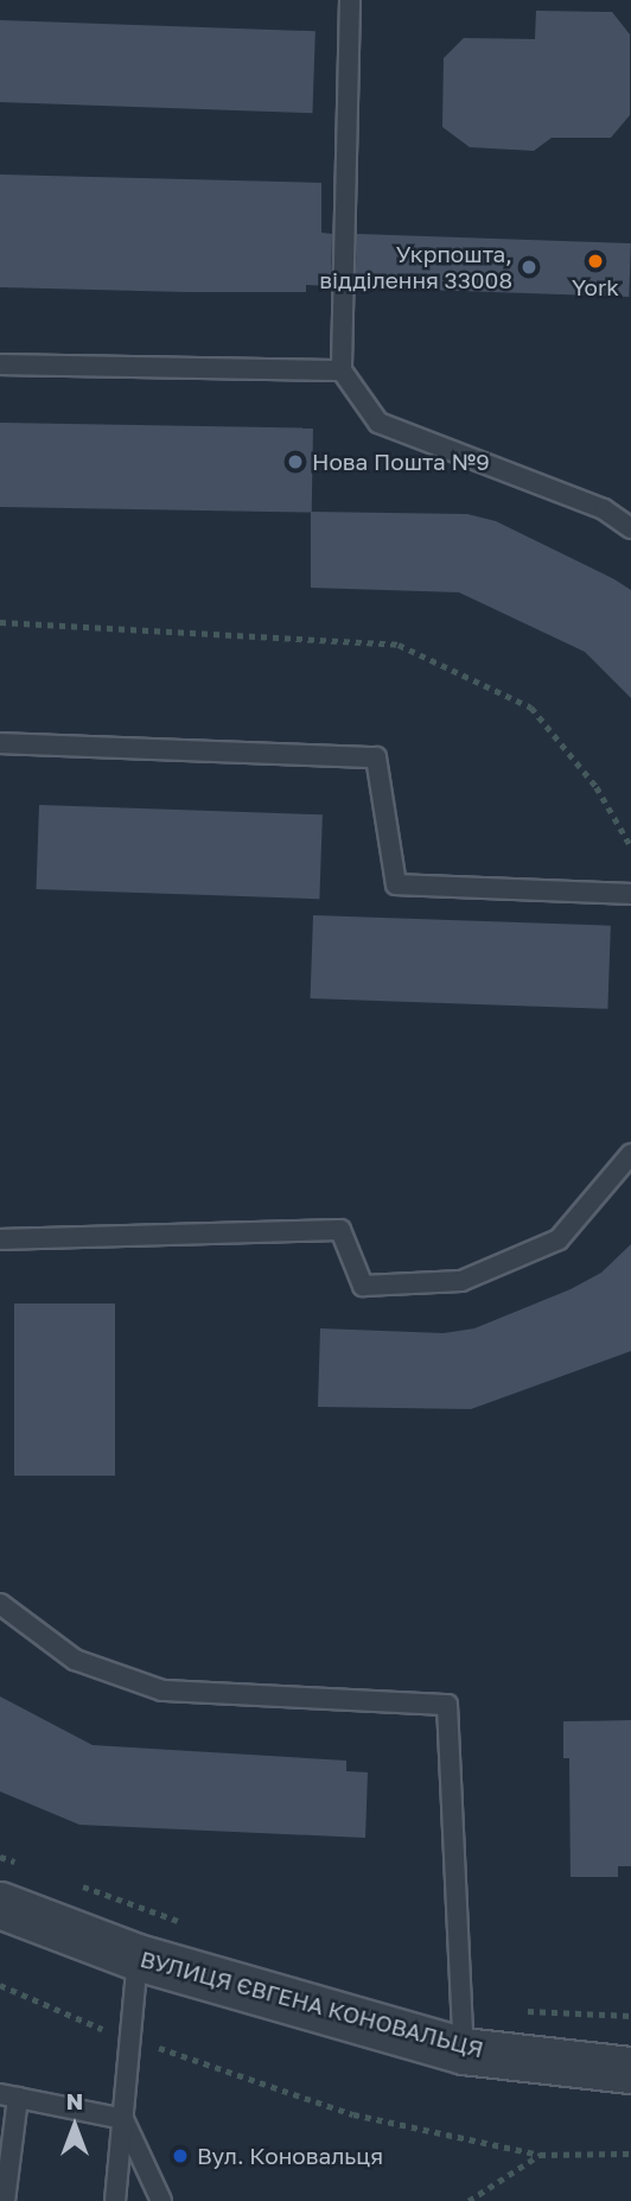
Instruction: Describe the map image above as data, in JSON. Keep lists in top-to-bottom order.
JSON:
{
  "streets": {
    "street": ["ВУЛИЦЯ ЄВГЕНА КОНОВАЛЬЦЯ"]
  },
  "places": [
    "York",
    "Укрпошта, відділення 33008",
    "Нова Пошта №9",
    "Вул. Коновальця"
  ],
  "north": "top"
}
